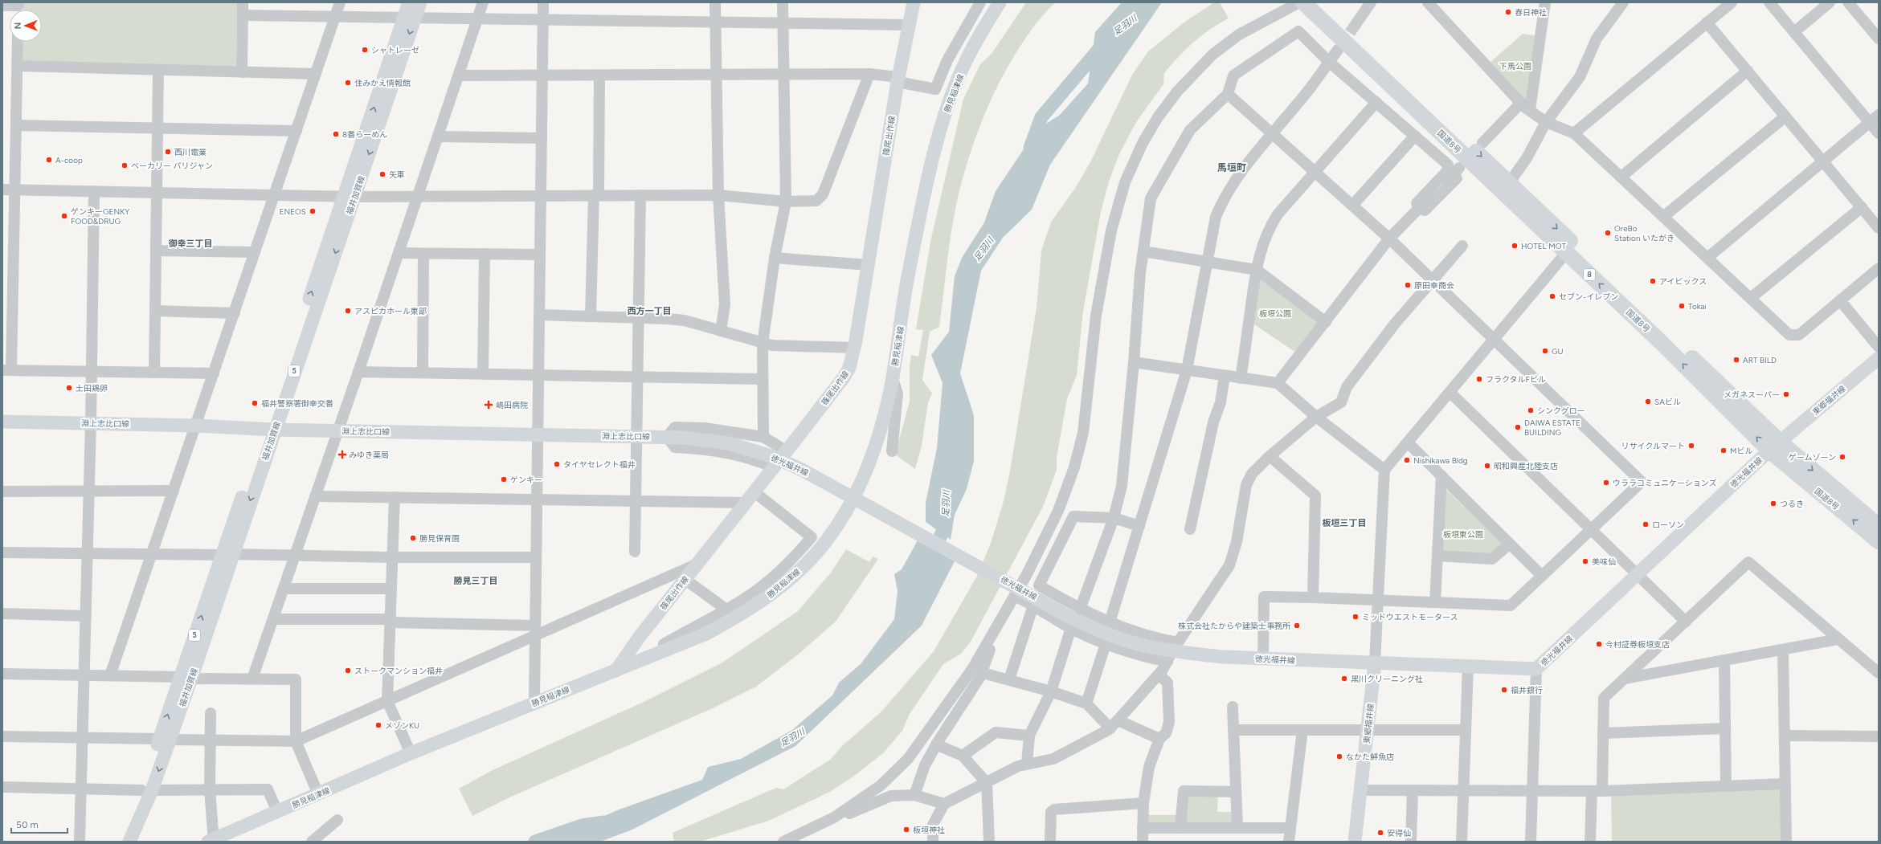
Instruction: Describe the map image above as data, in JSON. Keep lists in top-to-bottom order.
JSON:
{
  "streets": {
    "highway": ["国道8号", "8"],
    "main road": [
      "勝見稲津線",
      "篠尾出作線",
      "福井加賀線",
      "5",
      "東郷福井線",
      "淵上志比口線",
      "徳光福井線"
    ]
  },
  "crossings": [
    ["勝見稲津線", "篠尾出作線"],
    ["勝見稲津線", "徳光福井線"],
    ["国道8号", "東郷福井線"],
    ["国道8号", "徳光福井線"],
    ["福井加賀線", "淵上志比口線"],
    ["東郷福井線", "徳光福井線"],
    ["淵上志比口線", "徳光福井線"]
  ],
  "districts": [
    "馬垣町",
    "御幸三丁目",
    "西方一丁目",
    "板垣三丁目",
    "勝見三丁目"
  ],
  "water": ["足羽川"],
  "parks": ["下馬公園", "板垣公園", "板垣東公園"],
  "places": {
    "other": [
      "春日神社",
      "シャトレーゼ",
      "住みかえ情報館",
      "8番らーめん",
      "西川電業",
      "A-coop",
      "ベーカリー パリジャン",
      "矢車",
      "ENEOS",
      "ゲンキーGENKY FOOD&DRUG",
      "OreBo Station いたがき",
      "HOTEL MOT",
      "アイビックス",
      "原田幸商会",
      "セブン-イレブン",
      "Tokai",
      "アスピカホール東部",
      "GU",
      "ART BILD",
      "フラクタルFビル",
      "土田鶏卵",
      "メガネスーパー",
      "SAビル",
      "福井警察署御幸交番",
      "シンクグロー",
      "DAIWA ESTATE BUILDING",
      "リサイクルマート",
      "Mビル",
      "ゲームゾーン",
      "Nishikawa Bldg",
      "タイヤセレクト福井",
      "昭和興産北陸支店",
      "ゲンキー",
      "ウララコミュニケーションズ",
      "つるき",
      "ローソン",
      "勝見保育園",
      "美味仙",
      "ミッドウエストモータース",
      "株式会社たからや建築士事務所",
      "今村証券板垣支店",
      "ストークマンション福井",
      "黒川クリーニング社",
      "福井銀行",
      "メゾンKU",
      "なかた鮮魚店",
      "板垣神社",
      "安得仙"
    ],
    "health": ["嶋田病院", "みゆき薬局"]
  },
  "scale_bar": "50 m",
  "north": "left"
}
